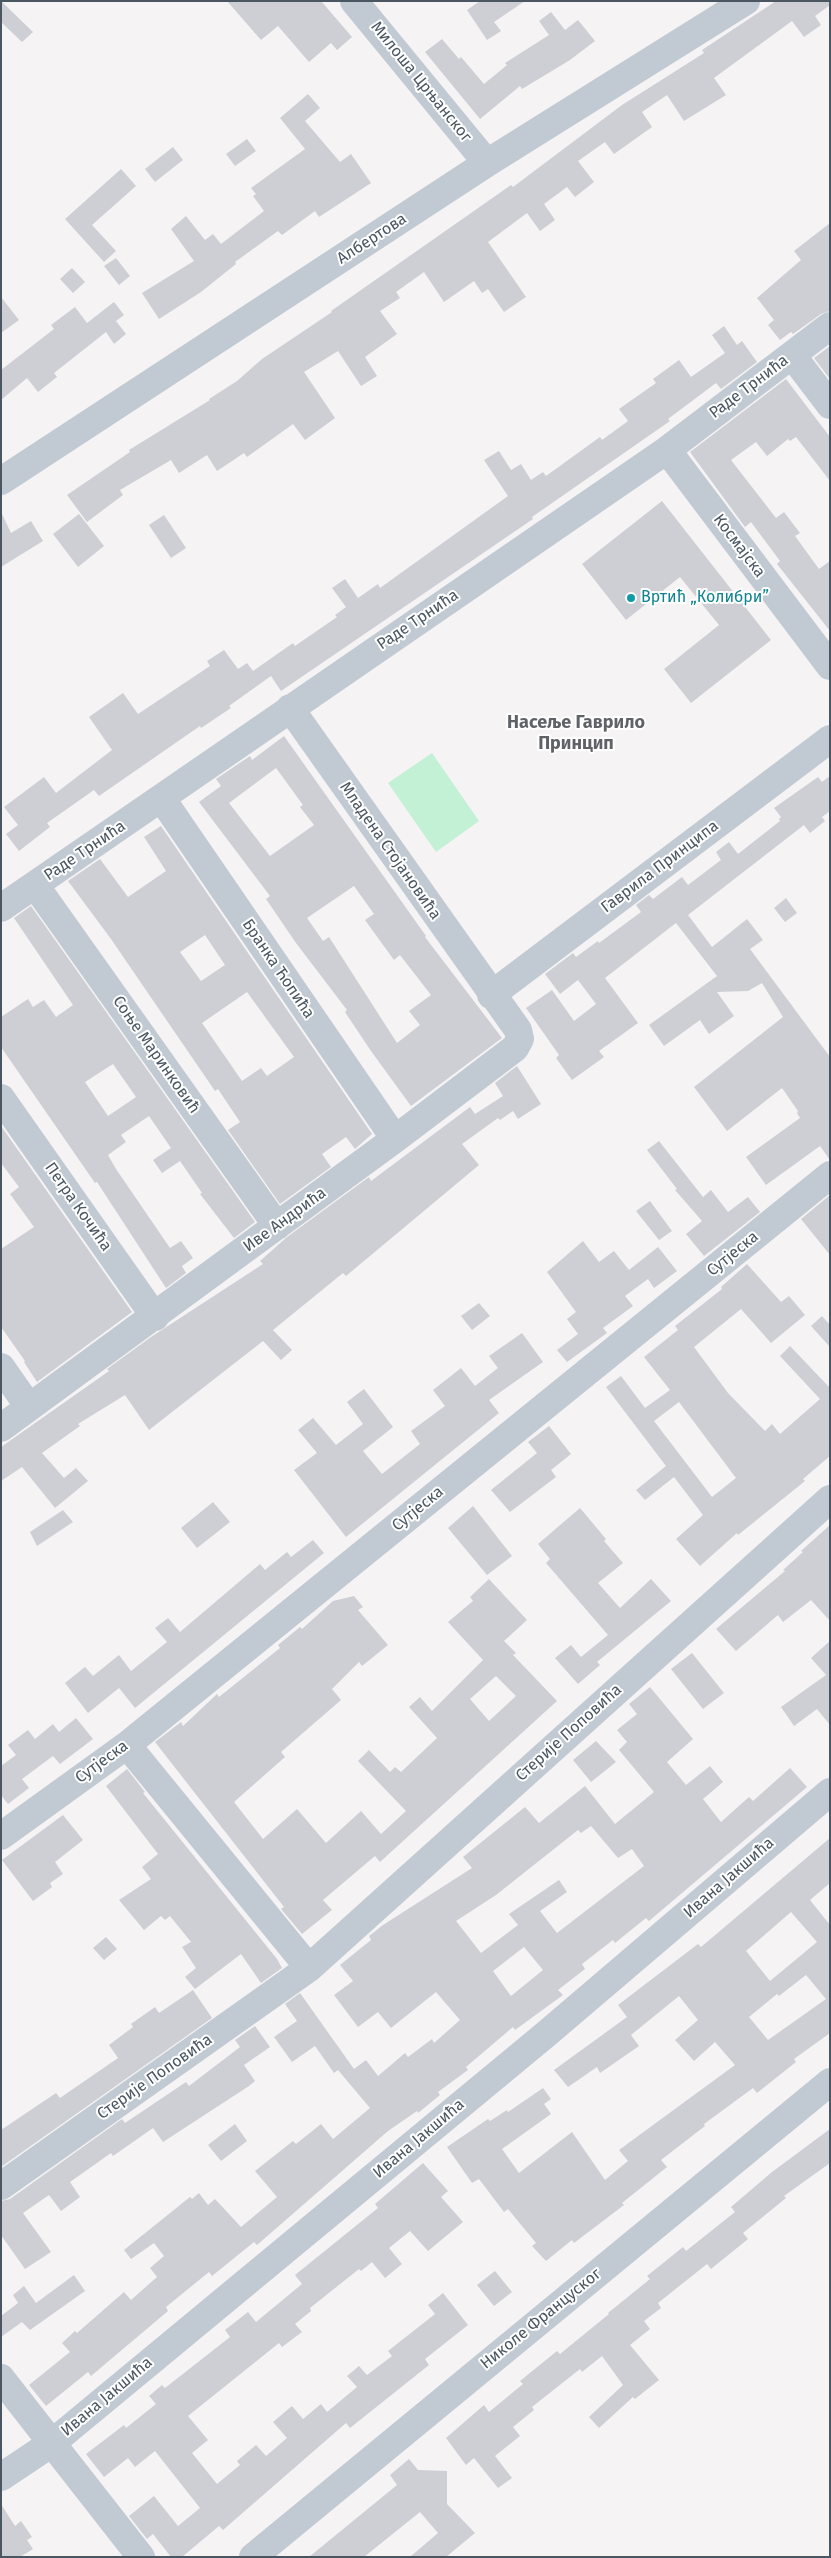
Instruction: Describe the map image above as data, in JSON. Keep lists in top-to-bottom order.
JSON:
{
  "streets": {
    "street": [
      "Милоша Црњанског",
      "Албертова",
      "Раде Трнића",
      "Космајска",
      "Младена Стојановића",
      "Гаврила Принципа",
      "Бранка Ћопића",
      "Соње Маринковић",
      "Петра Кочића",
      "Иве Андрића",
      "Сутјеска",
      "Стерије Поповића",
      "Ивана Јакшића",
      "Николе Француског"
    ]
  },
  "crossings": [
    ["Милоша Црњанског", "Албертова"],
    ["Раде Трнића", "Космајска"],
    ["Раде Трнића", "Младена Стојановића"],
    ["Раде Трнића", "Бранка Ћопића"],
    ["Раде Трнића", "Соње Маринковић"],
    ["Младена Стојановића", "Гаврила Принципа"],
    ["Младена Стојановића", "Иве Андрића"],
    ["Гаврила Принципа", "Иве Андрића"],
    ["Бранка Ћопића", "Иве Андрића"],
    ["Соње Маринковић", "Иве Андрића"],
    ["Петра Кочића", "Иве Андрића"]
  ],
  "districts": ["Насеље Гаврило Принцип"],
  "places": ["Вртић „Колибри”"]
}
